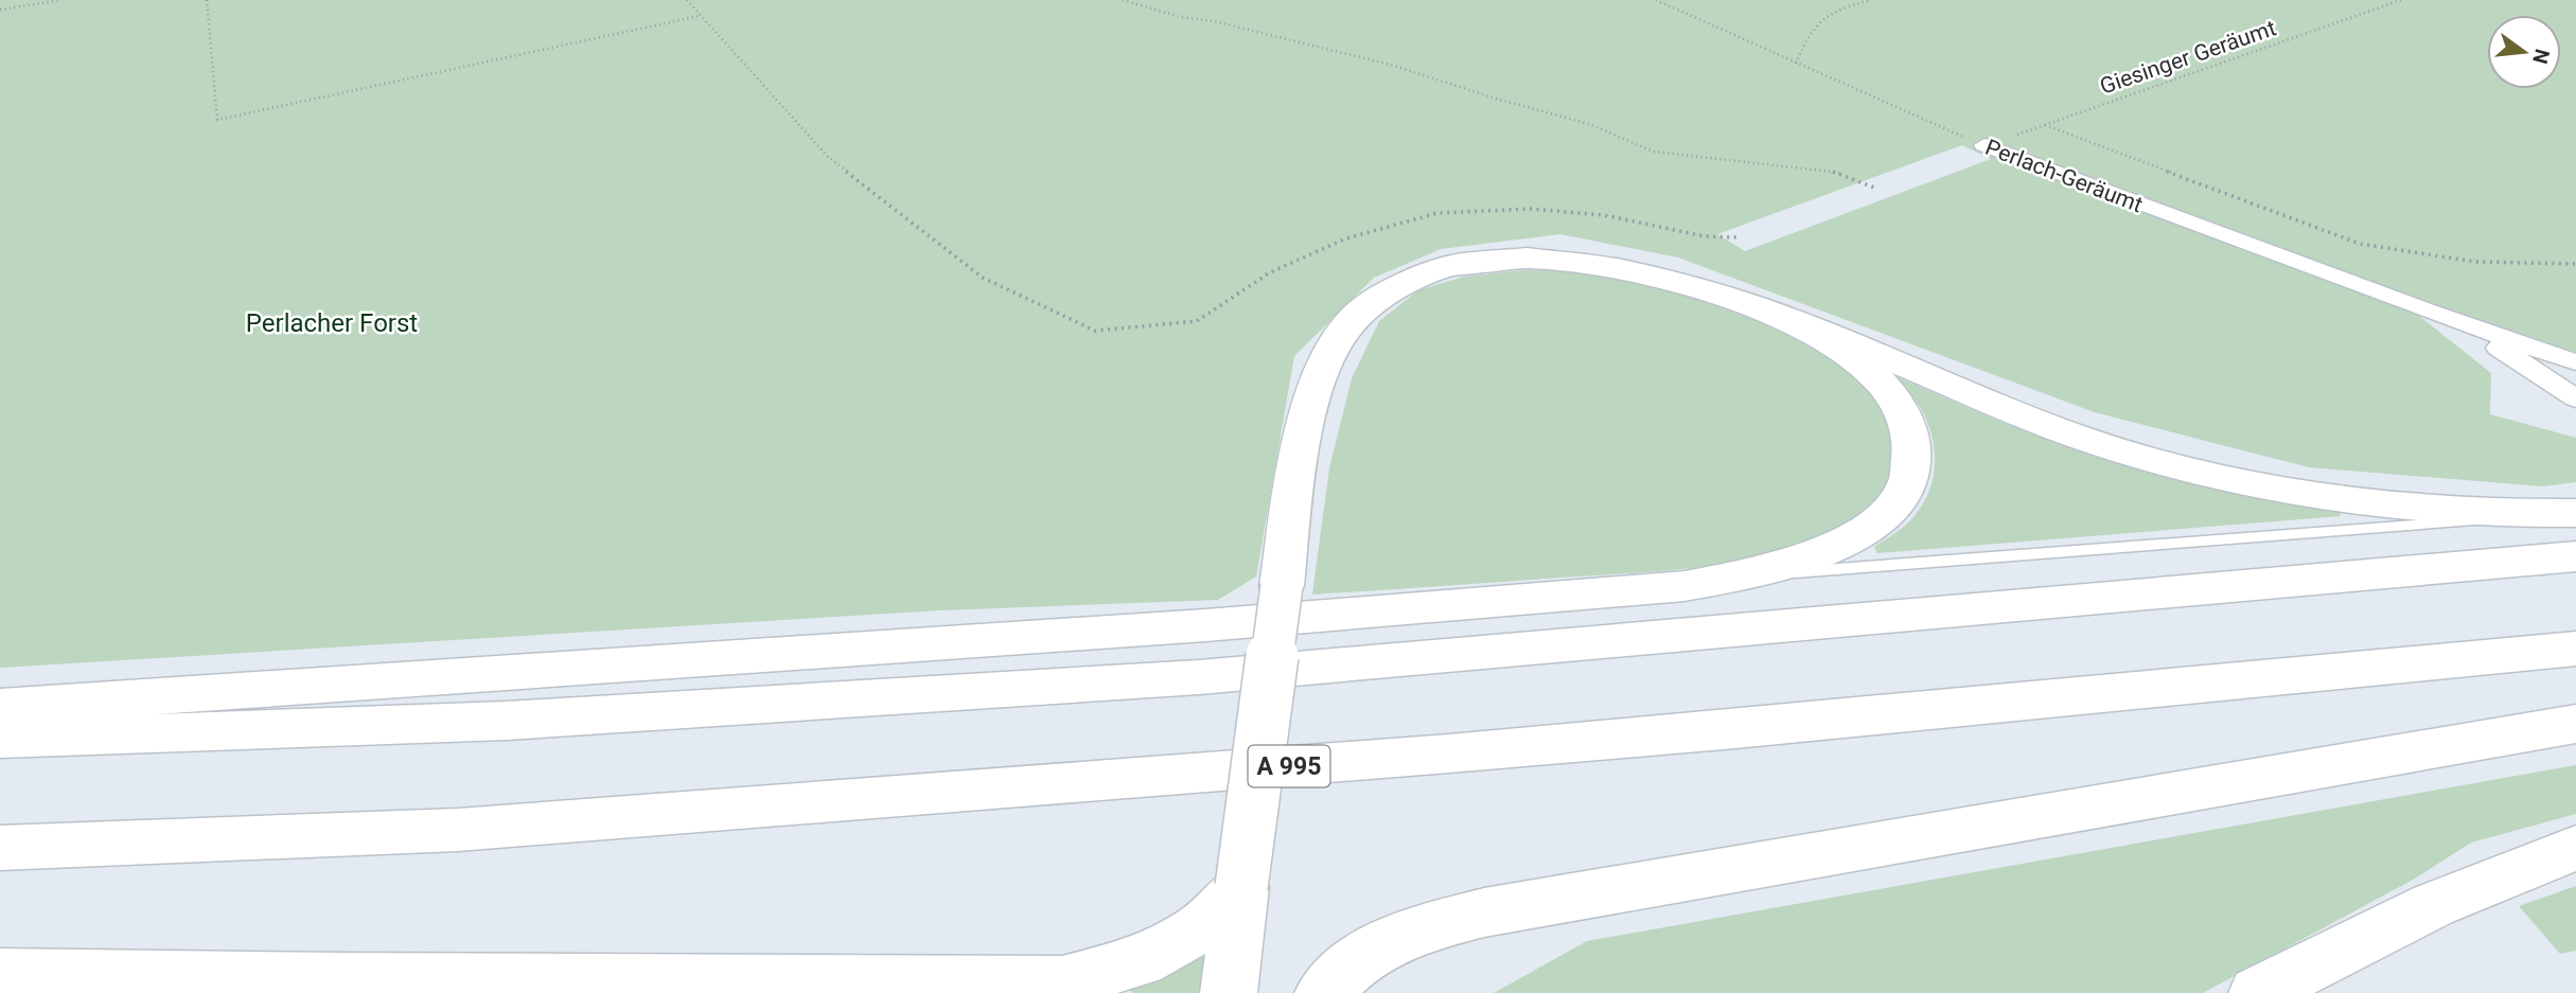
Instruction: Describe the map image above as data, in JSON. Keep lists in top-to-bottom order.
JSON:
{
  "streets": {
    "main road": ["A 995"],
    "street": ["Perlach-Geräumt"],
    "path": ["Giesinger Geräumt"]
  },
  "crossings": [
    ["Giesinger Geräumt", "Perlach-Geräumt"]
  ],
  "parks": ["Perlacher Forst"],
  "north": "right"
}
